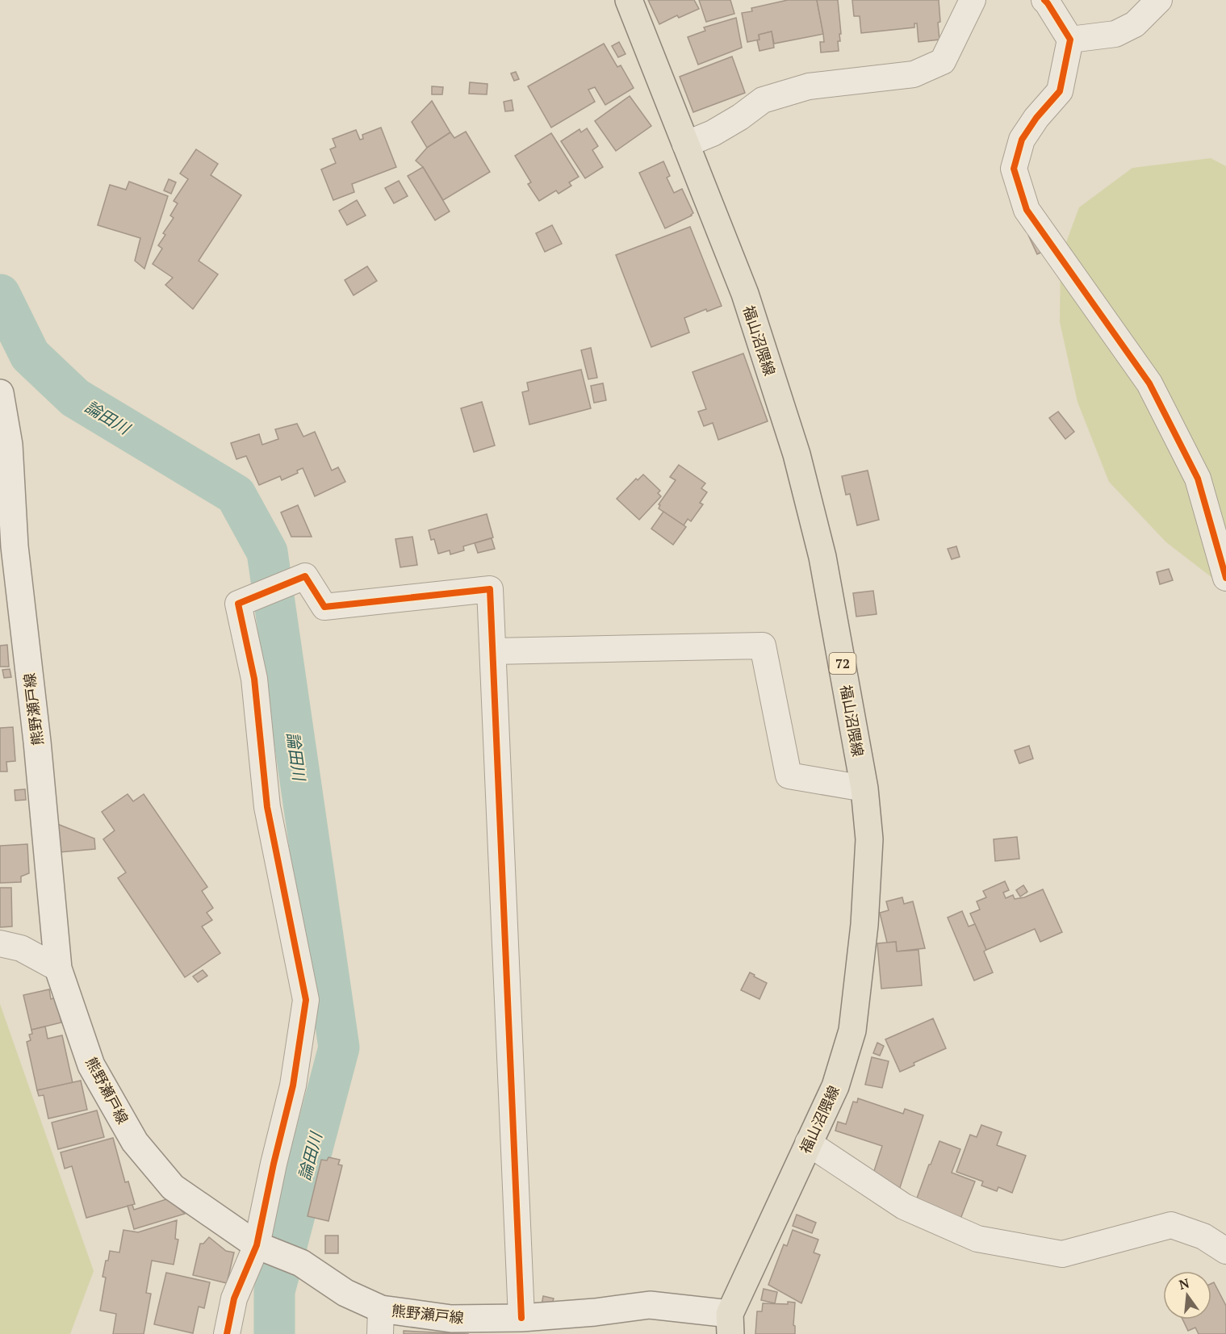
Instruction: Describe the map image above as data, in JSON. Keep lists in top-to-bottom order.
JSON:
{
  "streets": {
    "main road": ["福山沼隈線", "72", "熊野瀬戸線"]
  },
  "crossings": [
    ["福山沼隈線", "熊野瀬戸線"]
  ],
  "water": ["論田川"],
  "north": "top"
}
